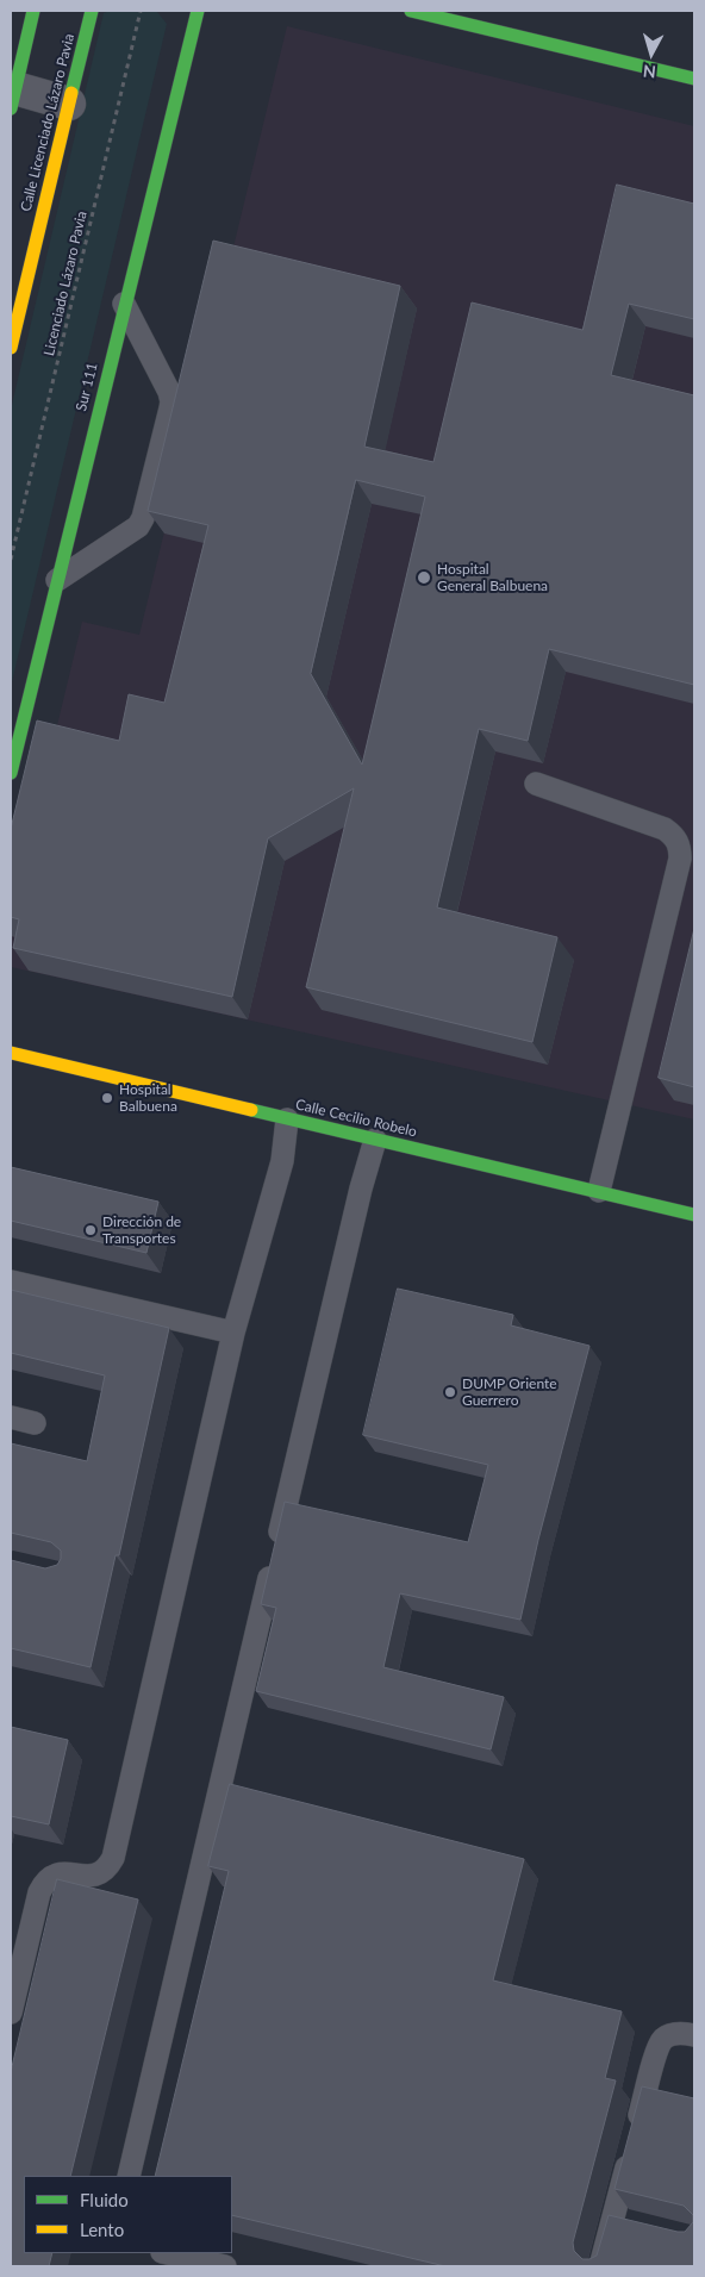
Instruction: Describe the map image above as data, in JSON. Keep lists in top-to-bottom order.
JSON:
{
  "streets": {
    "street": ["Calle Licenciado Lázaro Pavia", "Sur 111", "Calle Cecilio Robelo"],
    "path": ["Licenciado Lázaro Pavia"]
  },
  "places": [
    "Hospital General Balbuena",
    "Hospital Balbuena",
    "Dirección de Transportes",
    "DUMP Oriente Guerrero"
  ],
  "legend": ["Fluido", "Lento"],
  "north": "bottom"
}
